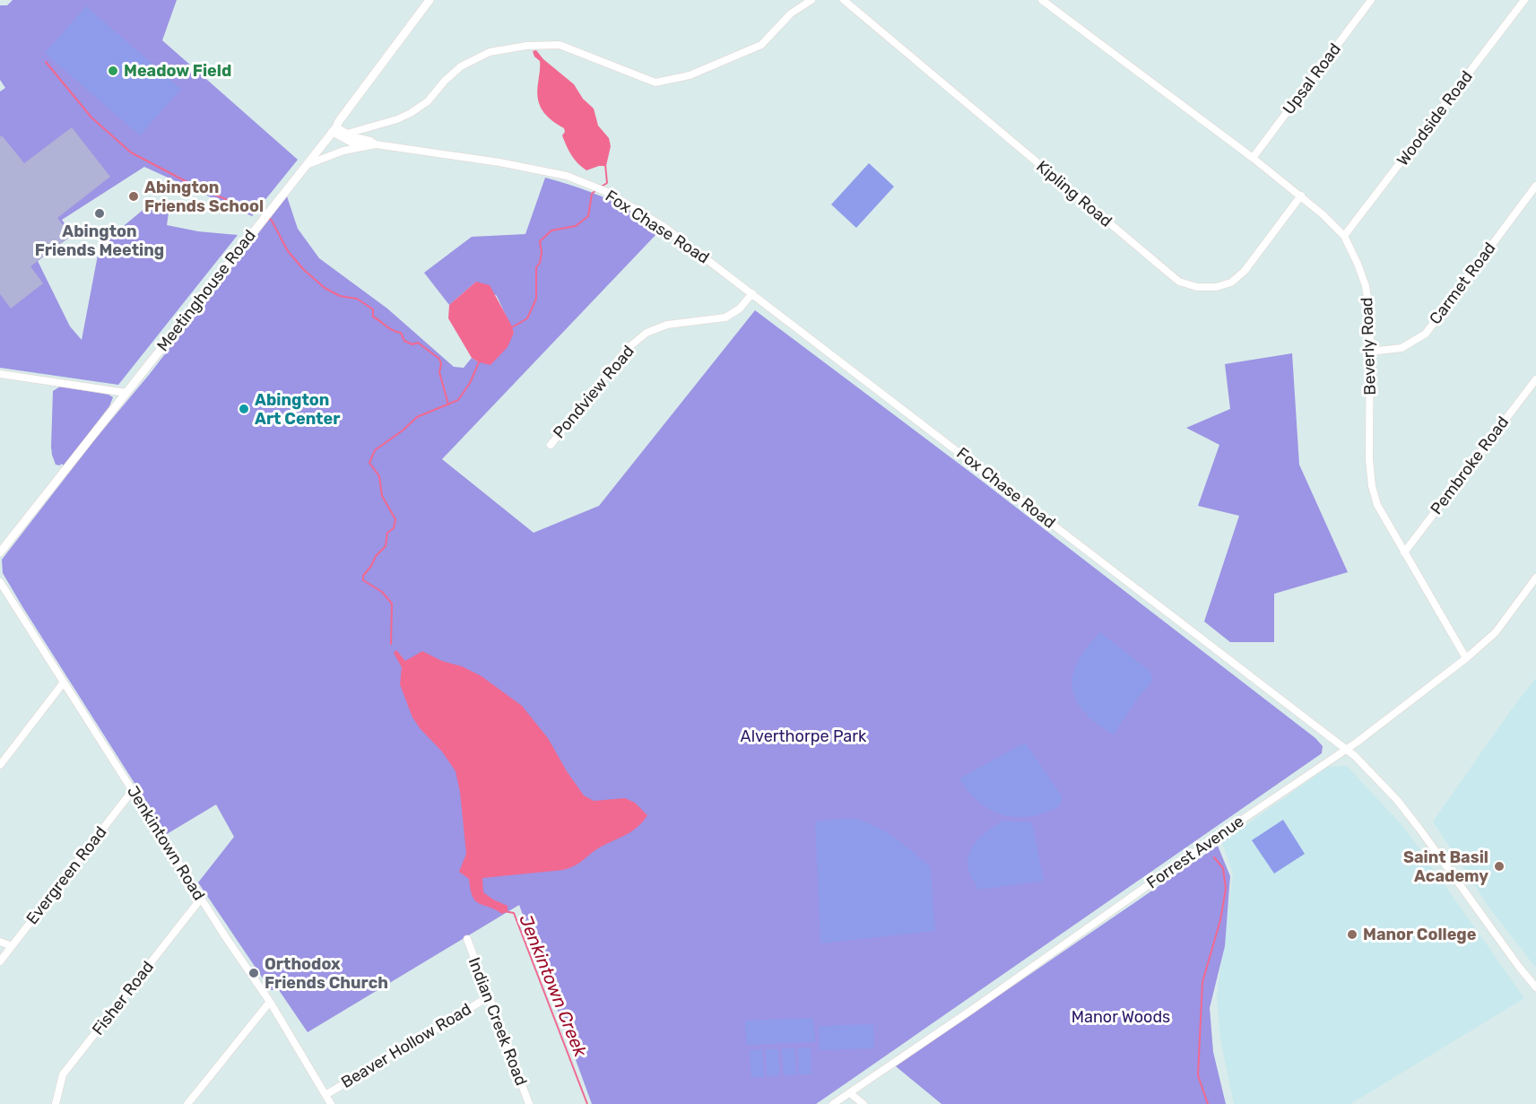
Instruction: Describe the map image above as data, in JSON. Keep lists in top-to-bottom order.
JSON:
{
  "streets": {
    "street": [
      "Upsal Road",
      "Woodside Road",
      "Kipling Road",
      "Fox Chase Road",
      "Carmet Road",
      "Meetinghouse Road",
      "Beverly Road",
      "Pondview Road",
      "Pembroke Road",
      "Jenkintown Road",
      "Forrest Avenue",
      "Evergreen Road",
      "Fisher Road",
      "Indian Creek Road",
      "Beaver Hollow Road"
    ]
  },
  "crossings": [
    ["Upsal Road", "Beverly Road"],
    ["Woodside Road", "Beverly Road"],
    ["Kipling Road", "Beverly Road"],
    ["Fox Chase Road", "Meetinghouse Road"],
    ["Fox Chase Road", "Pondview Road"],
    ["Fox Chase Road", "Forrest Avenue"],
    ["Carmet Road", "Beverly Road"],
    ["Beverly Road", "Pembroke Road"],
    ["Beverly Road", "Forrest Avenue"],
    ["Jenkintown Road", "Evergreen Road"],
    ["Jenkintown Road", "Fisher Road"],
    ["Jenkintown Road", "Beaver Hollow Road"],
    ["Indian Creek Road", "Beaver Hollow Road"]
  ],
  "water": ["Jenkintown Creek"],
  "parks": ["Alverthorpe Park", "Manor Woods"],
  "places": [
    "Meadow Field",
    "Abington Friends School",
    "Abington Friends Meeting",
    "Abington Art Center",
    "Saint Basil Academy",
    "Manor College",
    "Orthodox Friends Church"
  ]
}
